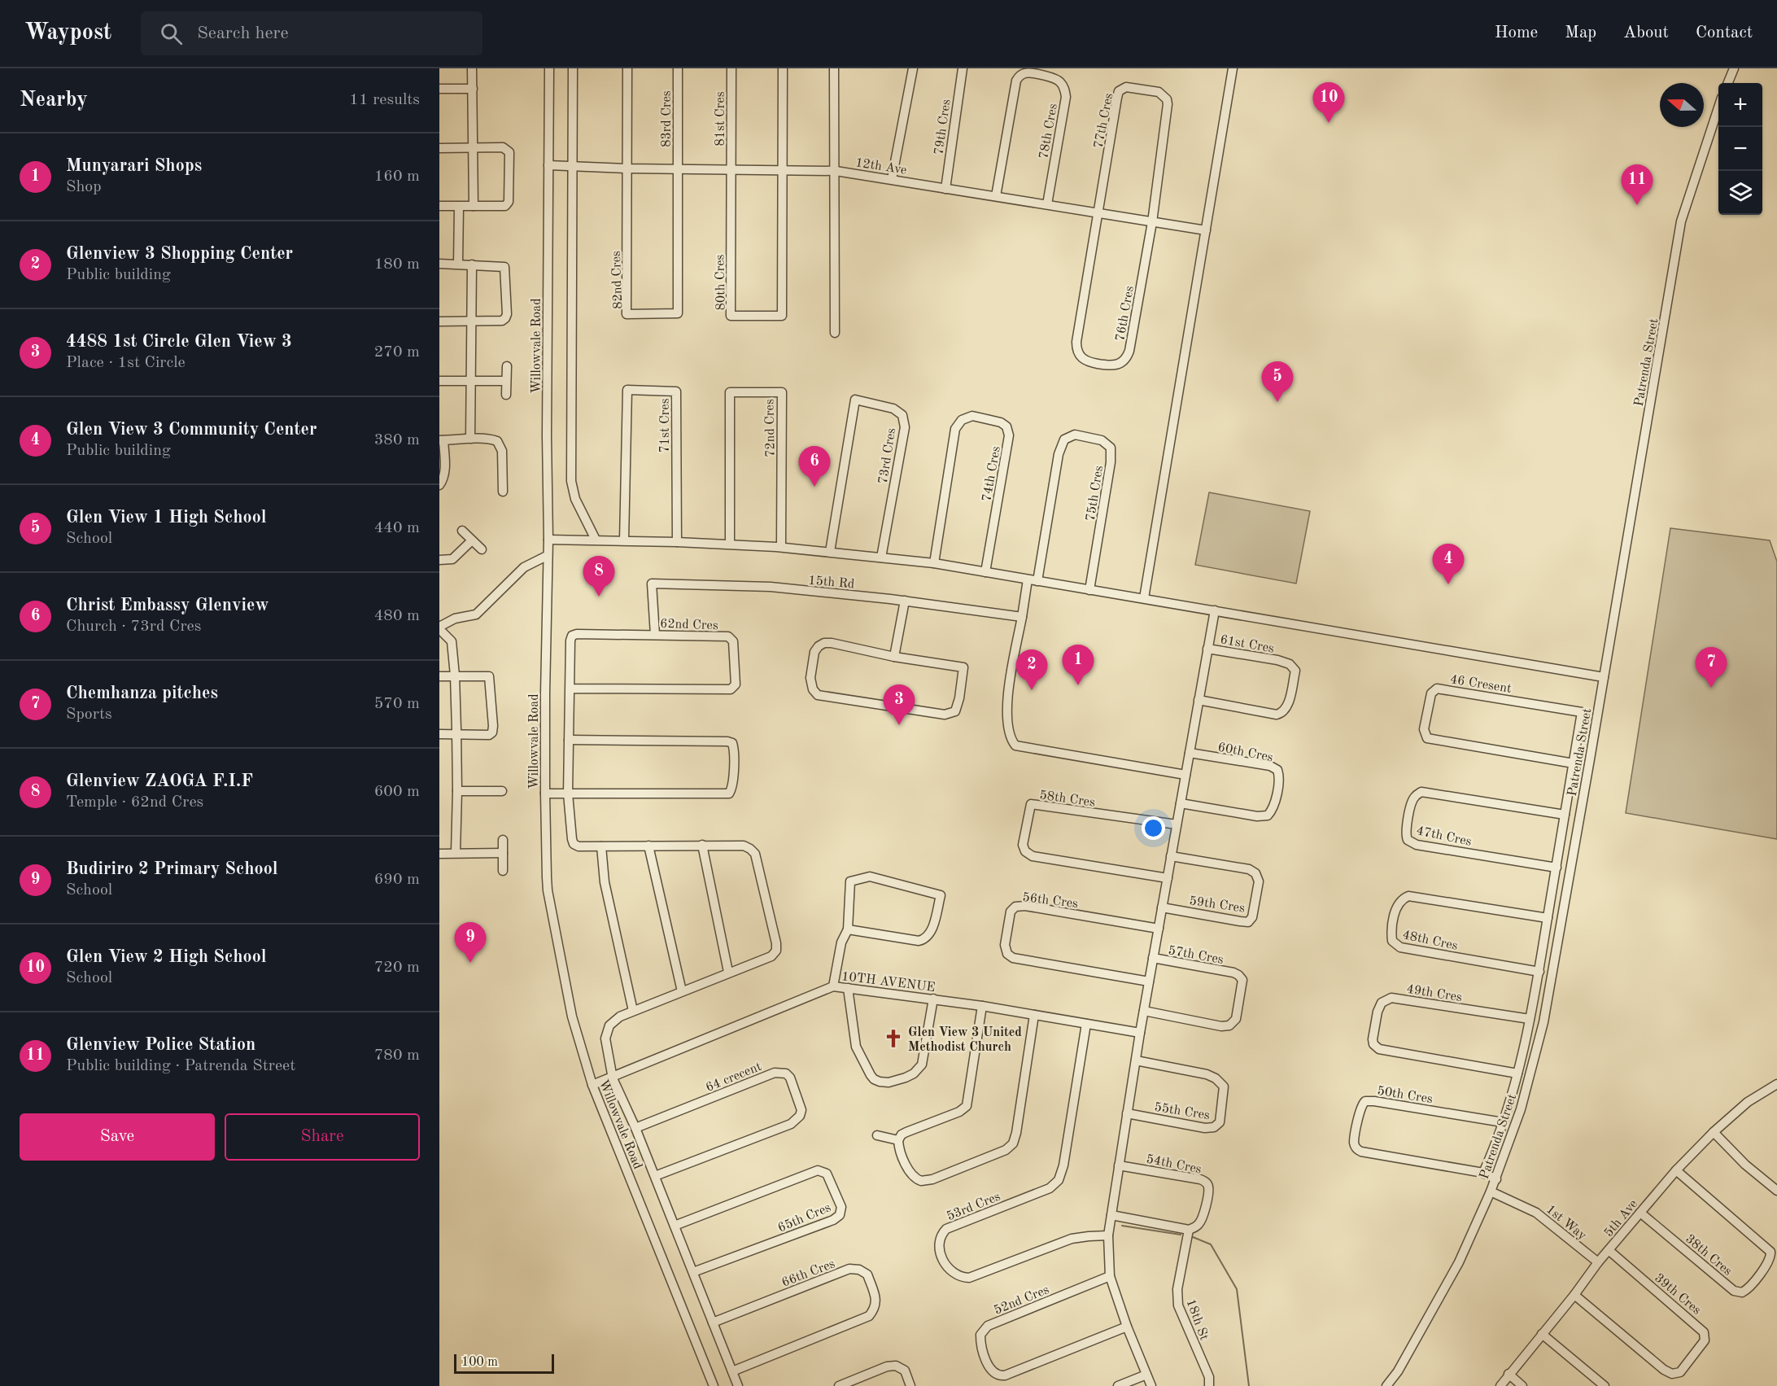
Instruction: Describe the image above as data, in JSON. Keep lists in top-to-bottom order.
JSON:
{
  "streets": {
    "street": [
      "83rd Cres",
      "81st Cres",
      "77th Cres",
      "79th Cres",
      "78th Cres",
      "12th Ave",
      "82nd Cres",
      "80th Cres",
      "76th Cres",
      "Willowvale Road",
      "Patrenda Street",
      "71st Cres",
      "72nd Cres",
      "73rd Cres",
      "74th Cres",
      "75th Cres",
      "15th Rd",
      "62nd Cres",
      "61st Cres",
      "46 Cresent",
      "60th Cres",
      "58th Cres",
      "47th Cres",
      "56th Cres",
      "59th Cres",
      "48th Cres",
      "57th Cres",
      "10TH AVENUE",
      "49th Cres",
      "64 crecent",
      "50th Cres",
      "55th Cres",
      "54th Cres",
      "53rd Cres",
      "65th Cres",
      "5th Ave",
      "1st Way",
      "38th Cres",
      "66th Cres",
      "39th Cres",
      "52nd Cres",
      "18th St"
    ]
  },
  "crossings": [
    ["83rd Cres", "12th Ave"],
    ["83rd Cres", "82nd Cres"],
    ["81st Cres", "12th Ave"],
    ["81st Cres", "80th Cres"],
    ["77th Cres", "12th Ave"],
    ["77th Cres", "76th Cres"],
    ["79th Cres", "12th Ave"],
    ["78th Cres", "12th Ave"],
    ["12th Ave", "82nd Cres"],
    ["12th Ave", "80th Cres"],
    ["12th Ave", "76th Cres"],
    ["12th Ave", "Willowvale Road"],
    ["Willowvale Road", "10TH AVENUE"],
    ["Patrenda Street", "1st Way"],
    ["15th Rd", "62nd Cres"],
    ["10TH AVENUE", "53rd Cres"],
    ["54th Cres", "18th St"],
    ["5th Ave", "1st Way"],
    ["5th Ave", "38th Cres"],
    ["5th Ave", "39th Cres"]
  ],
  "places": {
    "church": ["Glen View 3 United Methodist Church"]
  },
  "scale_bar": "100 m",
  "north": "left",
  "page": {
    "header": "Waypost",
    "search": "Search here",
    "nav": [
      "Home",
      "Map",
      "About",
      "Contact"
    ],
    "heading": ["Nearby", "11 results"],
    "pins": [
      "10",
      "11",
      "5",
      "6",
      "4",
      "8",
      "1",
      "7",
      "2",
      "3",
      "9"
    ],
    "map_buttons": ["+", "−"],
    "list": [
      {
        "mark": "1",
        "name": "Munyarari Shops",
        "note": "Shop",
        "value": "160 m"
      },
      {
        "mark": "2",
        "name": "Glenview 3 Shopping Center",
        "note": "Public building",
        "value": "180 m"
      },
      {
        "mark": "3",
        "name": "4488 1st Circle Glen View 3",
        "note": "Place · 1st Circle",
        "value": "270 m"
      },
      {
        "mark": "4",
        "name": "Glen View 3 Community Center",
        "note": "Public building",
        "value": "380 m"
      },
      {
        "mark": "5",
        "name": "Glen View 1 High School",
        "note": "School",
        "value": "440 m"
      },
      {
        "mark": "6",
        "name": "Christ Embassy Glenview",
        "note": "Church · 73rd Cres",
        "value": "480 m"
      },
      {
        "mark": "7",
        "name": "Chemhanza pitches",
        "note": "Sports",
        "value": "570 m"
      },
      {
        "mark": "8",
        "name": "Glenview ZAOGA F.I.F",
        "note": "Temple · 62nd Cres",
        "value": "600 m"
      },
      {
        "mark": "9",
        "name": "Budiriro 2 Primary School",
        "note": "School",
        "value": "690 m"
      },
      {
        "mark": "10",
        "name": "Glen View 2 High School",
        "note": "School",
        "value": "720 m"
      },
      {
        "mark": "11",
        "name": "Glenview Police Station",
        "note": "Public building · Patrenda Street",
        "value": "780 m"
      }
    ],
    "buttons": ["Save", "Share"],
    "scale": "100 m"
  }
}
